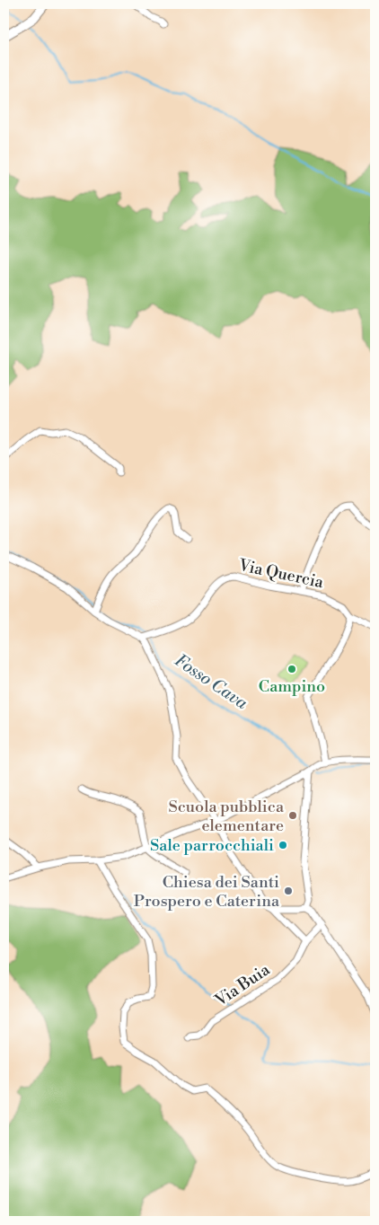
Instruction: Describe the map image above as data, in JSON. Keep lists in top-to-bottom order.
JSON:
{
  "streets": {
    "street": ["Via Quercia", "Via Buia"]
  },
  "water": ["Fosso Cava"],
  "places": [
    "Campino",
    "Scuola pubblica elementare",
    "Sale parrocchiali",
    "Chiesa dei Santi Prospero e Caterina"
  ]
}
